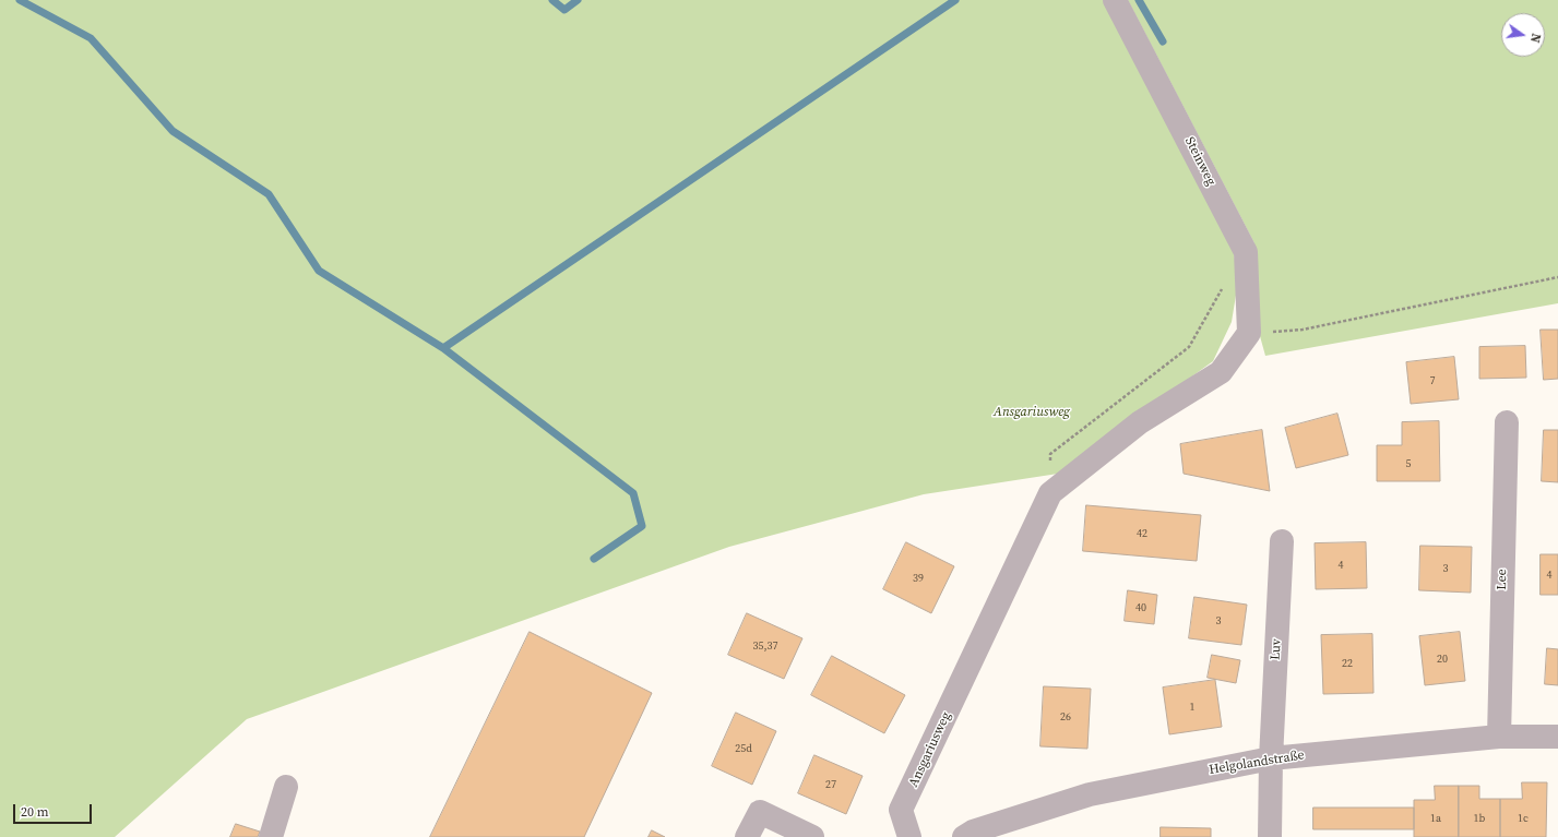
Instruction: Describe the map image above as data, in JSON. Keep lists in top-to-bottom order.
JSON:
{
  "streets": {
    "street": [
      "Steinweg",
      "Lee",
      "Luv",
      "Ansgariusweg",
      "Helgolandstraße"
    ]
  },
  "crossings": [
    ["Steinweg", "Ansgariusweg"],
    ["Lee", "Helgolandstraße"],
    ["Luv", "Helgolandstraße"]
  ],
  "parks": ["Ansgariusweg"],
  "house_numbers": [
    "7",
    "5",
    "42",
    "4",
    "3",
    "4",
    "39",
    "40",
    "3",
    "35,37",
    "20",
    "22",
    "1",
    "26",
    "25d",
    "27",
    "1a",
    "1b",
    "1c"
  ],
  "scale_bar": "20 m",
  "north": "right"
}
